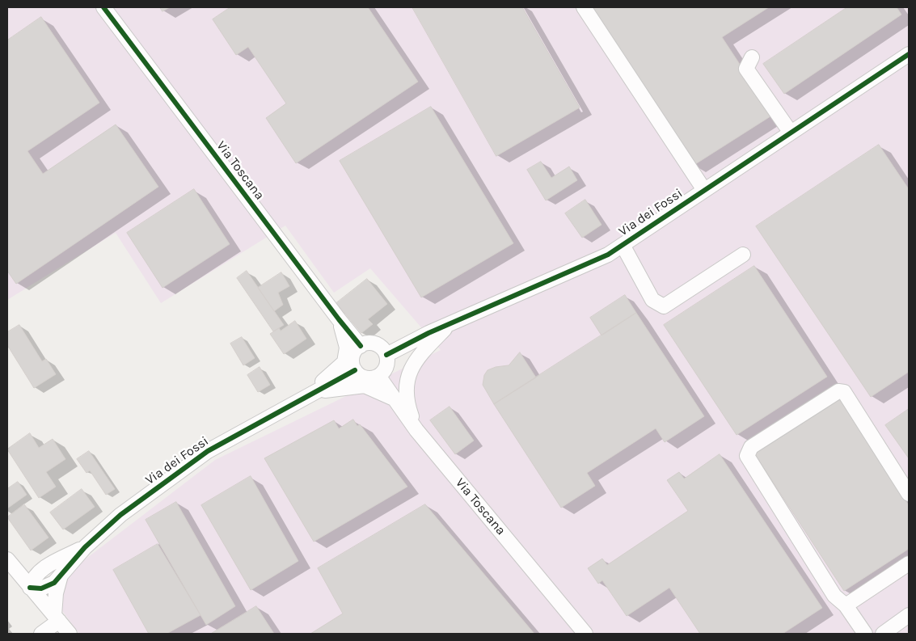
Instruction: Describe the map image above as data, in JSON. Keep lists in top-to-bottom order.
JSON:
{
  "streets": {
    "street": ["Via Toscana", "Via dei Fossi"]
  },
  "crossings": [
    ["Via Toscana", "Via dei Fossi"]
  ]
}
